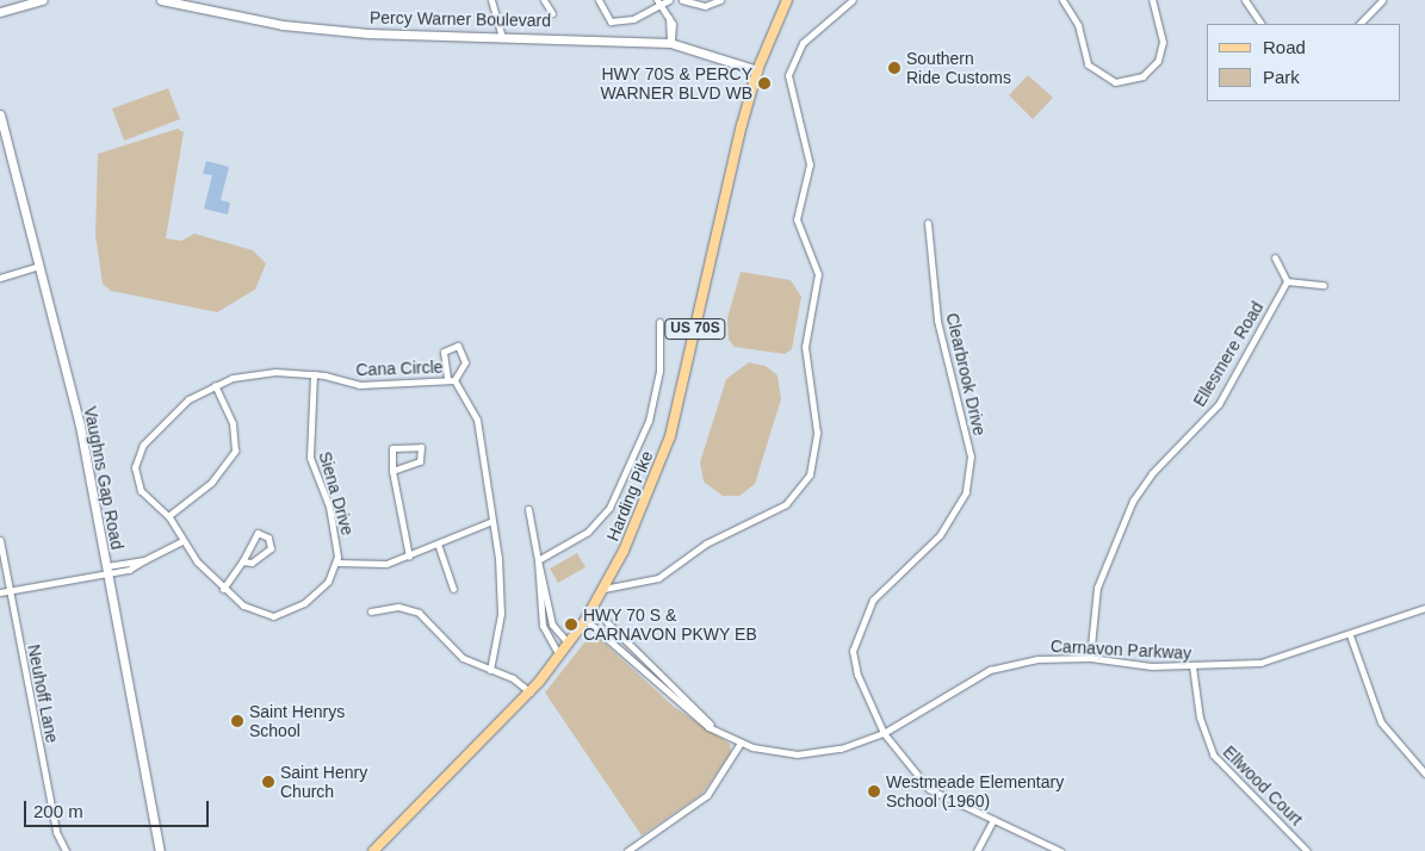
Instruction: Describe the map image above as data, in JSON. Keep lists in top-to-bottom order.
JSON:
{
  "streets": {
    "main road": ["US 70S", "Harding Pike"],
    "street": [
      "Percy Warner Boulevard",
      "Ellesmere Road",
      "Cana Circle",
      "Clearbrook Drive",
      "Vaughns Gap Road",
      "Siena Drive",
      "Carnavon Parkway",
      "Neuhoff Lane",
      "Ellwood Court"
    ]
  },
  "crossings": [
    ["Percy Warner Boulevard", "US 70S"],
    ["Percy Warner Boulevard", "Harding Pike"],
    ["US 70S", "Harding Pike"],
    ["Ellesmere Road", "Carnavon Parkway"],
    ["Cana Circle", "Siena Drive"],
    ["Clearbrook Drive", "Carnavon Parkway"],
    ["Harding Pike", "Carnavon Parkway"],
    ["Carnavon Parkway", "Ellwood Court"]
  ],
  "places": [
    "Southern Ride Customs",
    "HWY 70S & PERCY WARNER BLVD WB",
    "HWY 70 S & CARNAVON PKWY EB",
    "Saint Henrys School",
    "Saint Henry Church",
    "Westmeade Elementary School (1960)"
  ],
  "legend": ["Road", "Park"],
  "scale_bar": "200 m"
}
